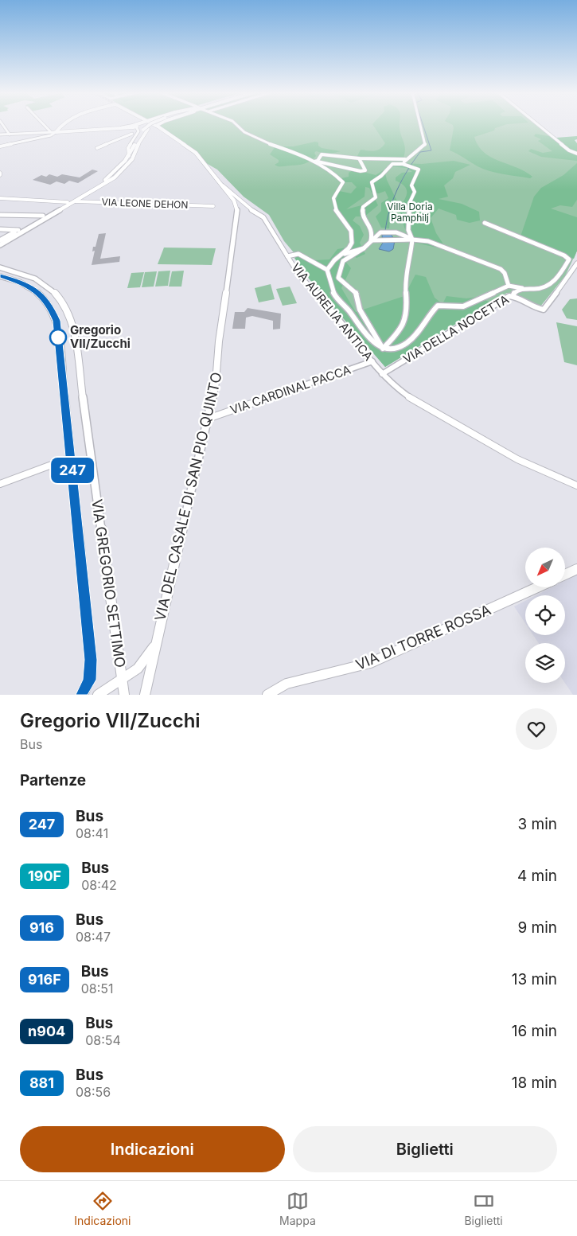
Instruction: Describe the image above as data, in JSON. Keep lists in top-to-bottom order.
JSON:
{
  "streets": {
    "main road": [
      "VIA AURELIA ANTICA",
      "VIA DEL CASALE DI SAN PIO QUINTO",
      "VIA GREGORIO SETTIMO",
      "VIA DI TORRE ROSSA"
    ],
    "street": ["VIA LEONE DEHON", "VIA DELLA NOCETTA", "VIA CARDINAL PACCA"]
  },
  "crossings": [
    ["VIA AURELIA ANTICA", "VIA DELLA NOCETTA"],
    ["VIA AURELIA ANTICA", "VIA CARDINAL PACCA"],
    ["VIA CARDINAL PACCA", "VIA DEL CASALE DI SAN PIO QUINTO"]
  ],
  "parks": ["Villa Doria Pamphilj"],
  "places": ["Gregorio VII/Zucchi"],
  "lines": ["bus line 247"],
  "north": "bottom left",
  "page": {
    "on_map": "247",
    "heading": [
      ["Gregorio VII/Zucchi", "Bus"],
      "Partenze"
    ],
    "list": [
      {
        "mark": "247",
        "name": "Bus",
        "note": "08:41",
        "value": "3 min"
      },
      {
        "mark": "190F",
        "name": "Bus",
        "note": "08:42",
        "value": "4 min"
      },
      {
        "mark": "916",
        "name": "Bus",
        "note": "08:47",
        "value": "9 min"
      },
      {
        "mark": "916F",
        "name": "Bus",
        "note": "08:51",
        "value": "13 min"
      },
      {
        "mark": "n904",
        "name": "Bus",
        "note": "08:54",
        "value": "16 min"
      },
      {
        "mark": "881",
        "name": "Bus",
        "note": "08:56",
        "value": "18 min"
      }
    ],
    "buttons": ["Indicazioni", "Biglietti"],
    "tabs": ["Indicazioni", "Mappa", "Biglietti"]
  }
}
